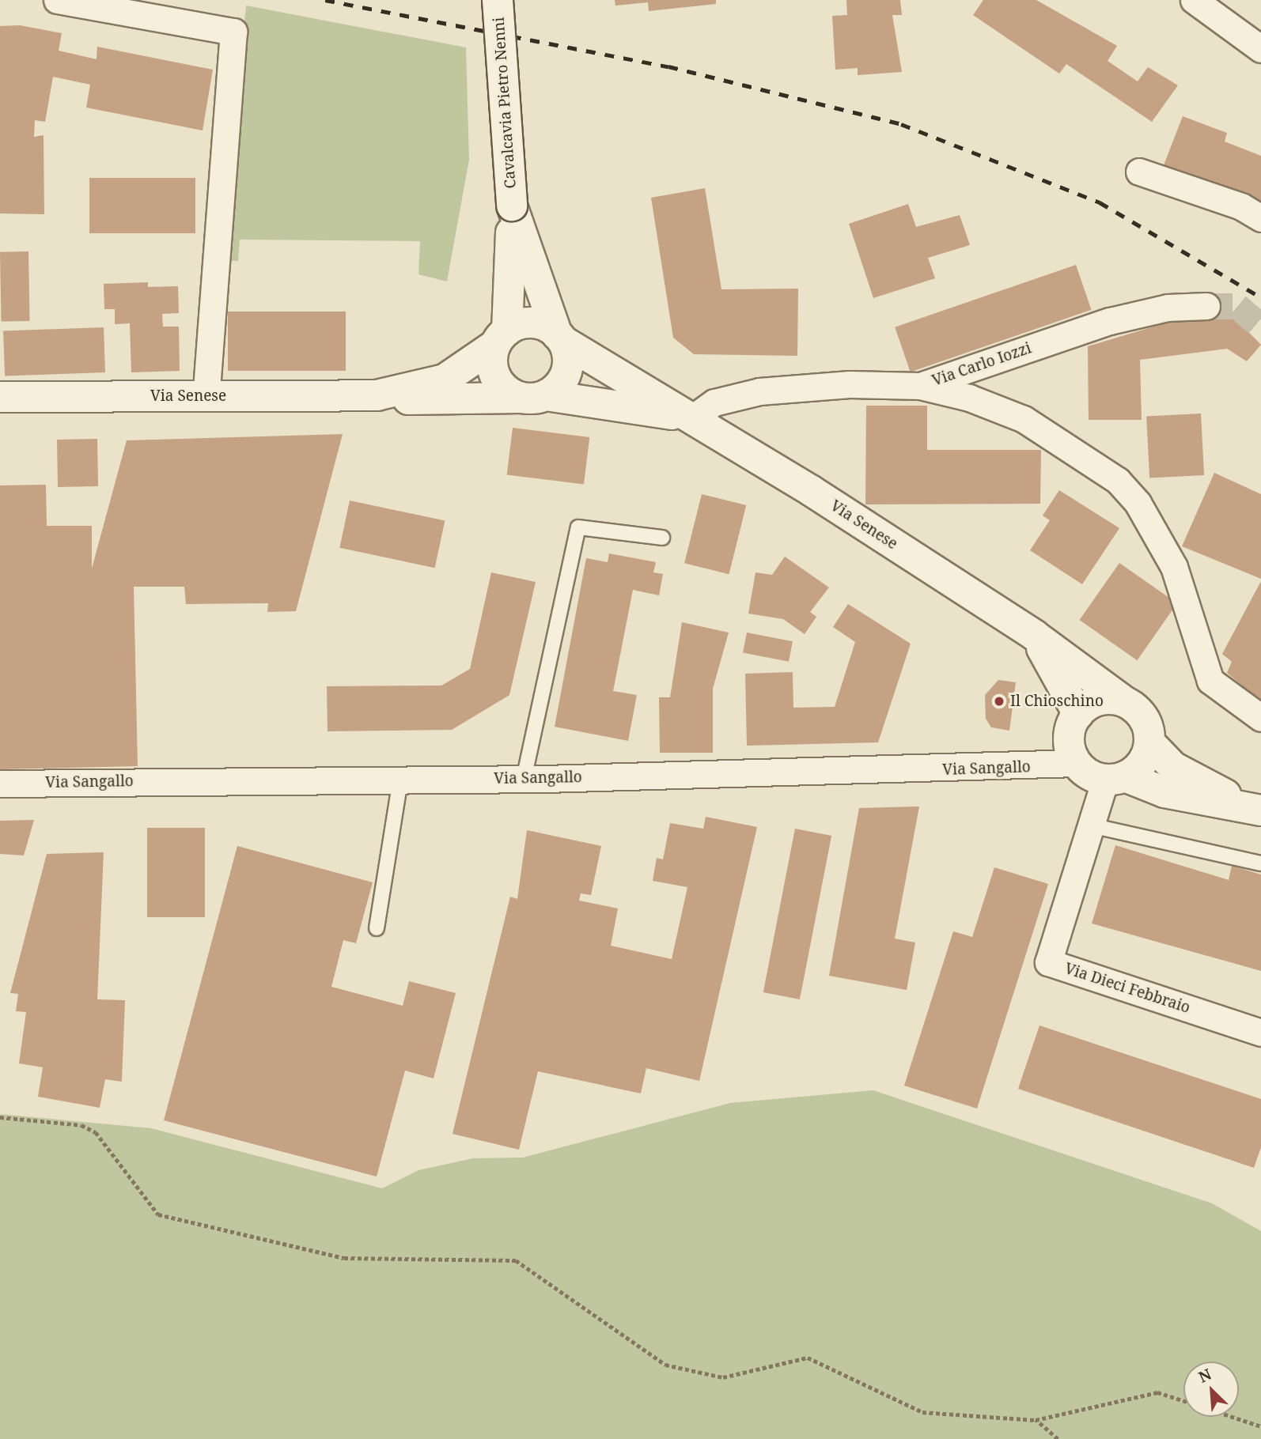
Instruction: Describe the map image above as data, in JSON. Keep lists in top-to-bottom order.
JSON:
{
  "streets": {
    "main road": ["Cavalcavia Pietro Nenni", "Via Senese"],
    "street": ["Via Carlo Iozzi", "Via Sangallo", "Via Dieci Febbraio"]
  },
  "crossings": [
    ["Cavalcavia Pietro Nenni", "Via Senese"],
    ["Via Carlo Iozzi", "Via Senese"],
    ["Via Senese", "Via Sangallo"],
    ["Via Senese", "Via Dieci Febbraio"],
    ["Via Sangallo", "Via Dieci Febbraio"]
  ],
  "places": ["Il Chioschino"],
  "north": "top left"
}
